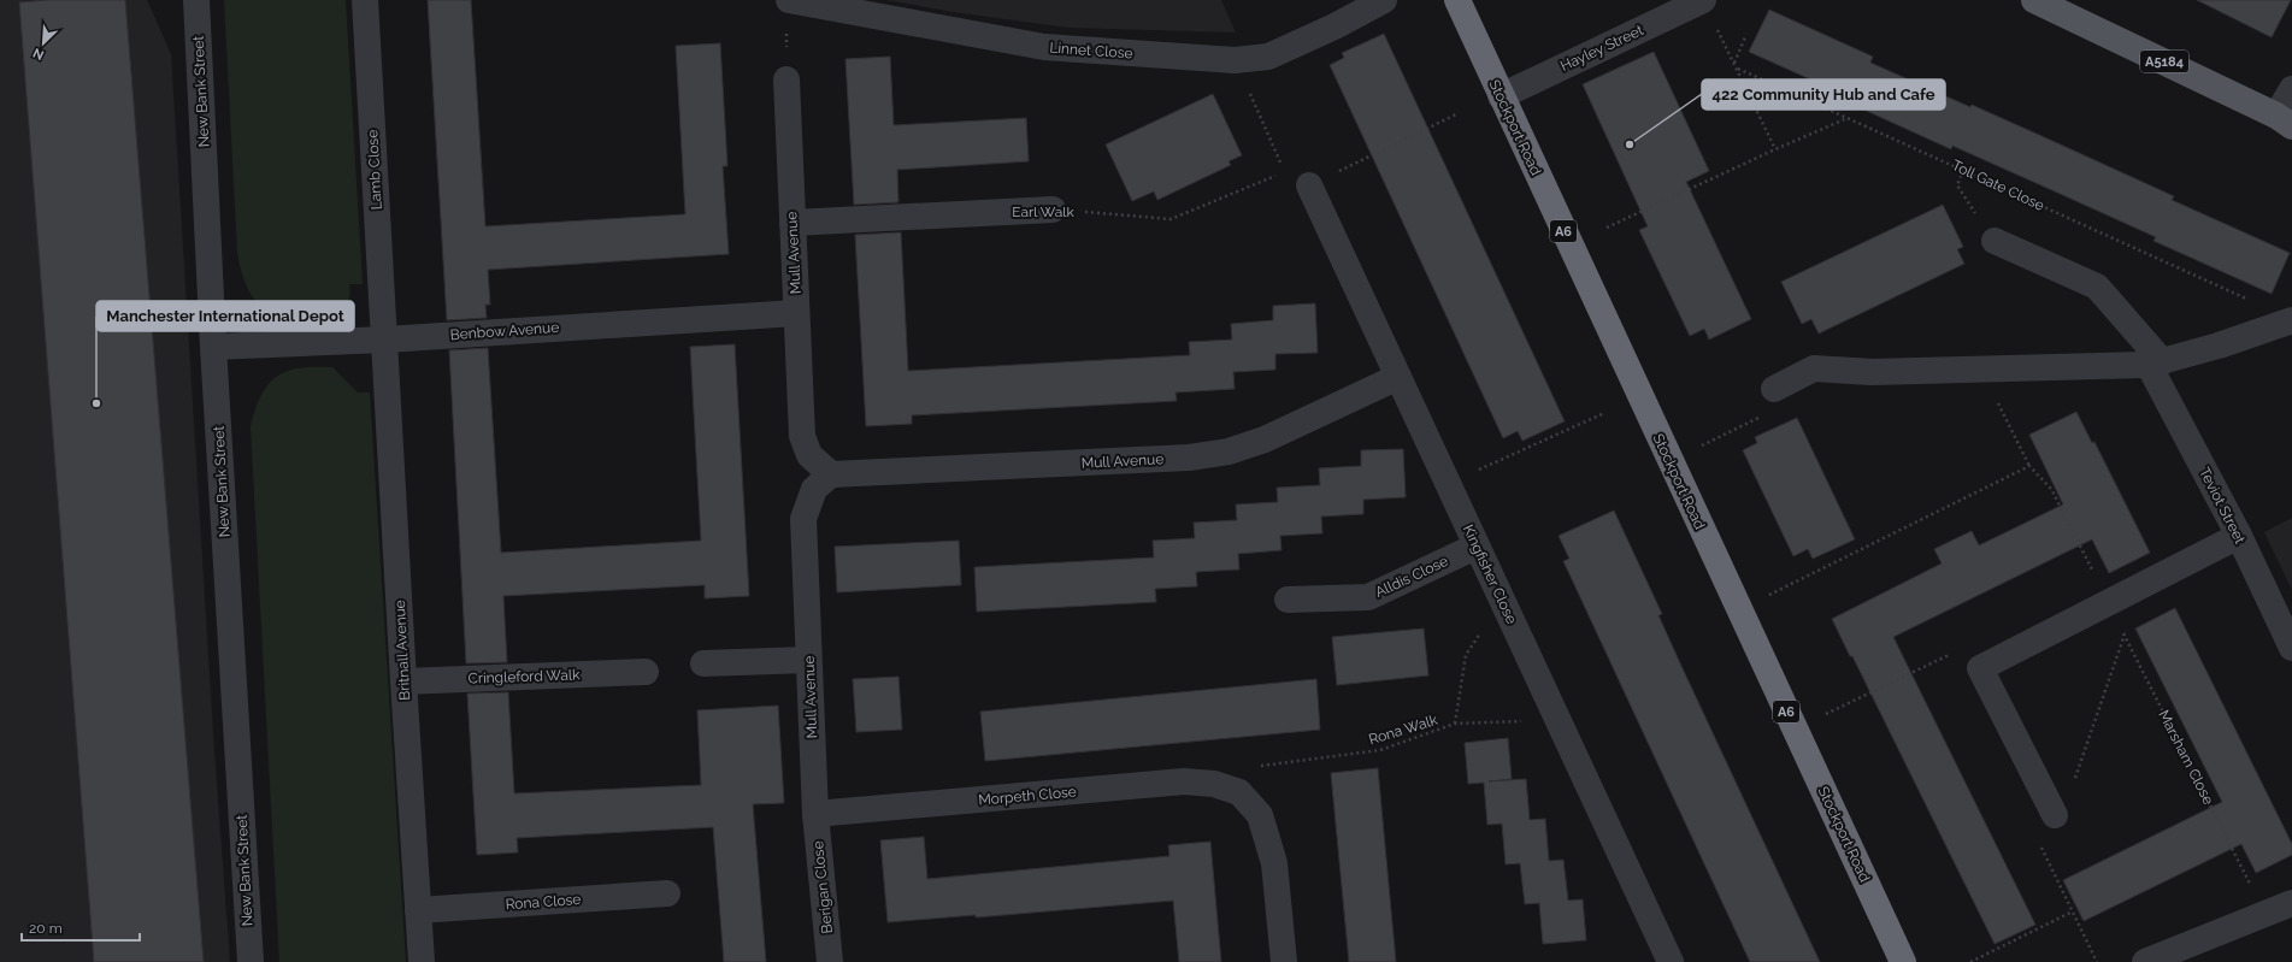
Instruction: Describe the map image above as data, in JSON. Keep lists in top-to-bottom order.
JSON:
{
  "streets": {
    "highway": ["Stockport Road", "A6"],
    "main road": ["A5184"],
    "street": [
      "Hayley Street",
      "Linnet Close",
      "New Bank Street",
      "Lamb Close",
      "Earl Walk",
      "Mull Avenue",
      "Benbow Avenue",
      "Teviot Street",
      "Kingfisher Close",
      "Alldis Close",
      "Britnall Avenue",
      "Cringleford Walk",
      "Morpeth Close",
      "Berigan Close",
      "Rona Close"
    ],
    "path": ["Toll Gate Close", "Rona Walk", "Marsham Close"]
  },
  "crossings": [
    ["Hayley Street", "Stockport Road"],
    ["New Bank Street", "Benbow Avenue"],
    ["Lamb Close", "Benbow Avenue"],
    ["Lamb Close", "Britnall Avenue"],
    ["Earl Walk", "Mull Avenue"],
    ["Mull Avenue", "Benbow Avenue"],
    ["Mull Avenue", "Kingfisher Close"],
    ["Mull Avenue", "Morpeth Close"],
    ["Mull Avenue", "Berigan Close"],
    ["Benbow Avenue", "Britnall Avenue"],
    ["Kingfisher Close", "Alldis Close"],
    ["Kingfisher Close", "Rona Walk"],
    ["Britnall Avenue", "Cringleford Walk"],
    ["Britnall Avenue", "Rona Close"],
    ["Rona Walk", "Morpeth Close"],
    ["Morpeth Close", "Berigan Close"]
  ],
  "places": ["422 Community Hub and Cafe", "Manchester International Depot"],
  "scale_bar": "20 m",
  "north": "bottom left"
}
